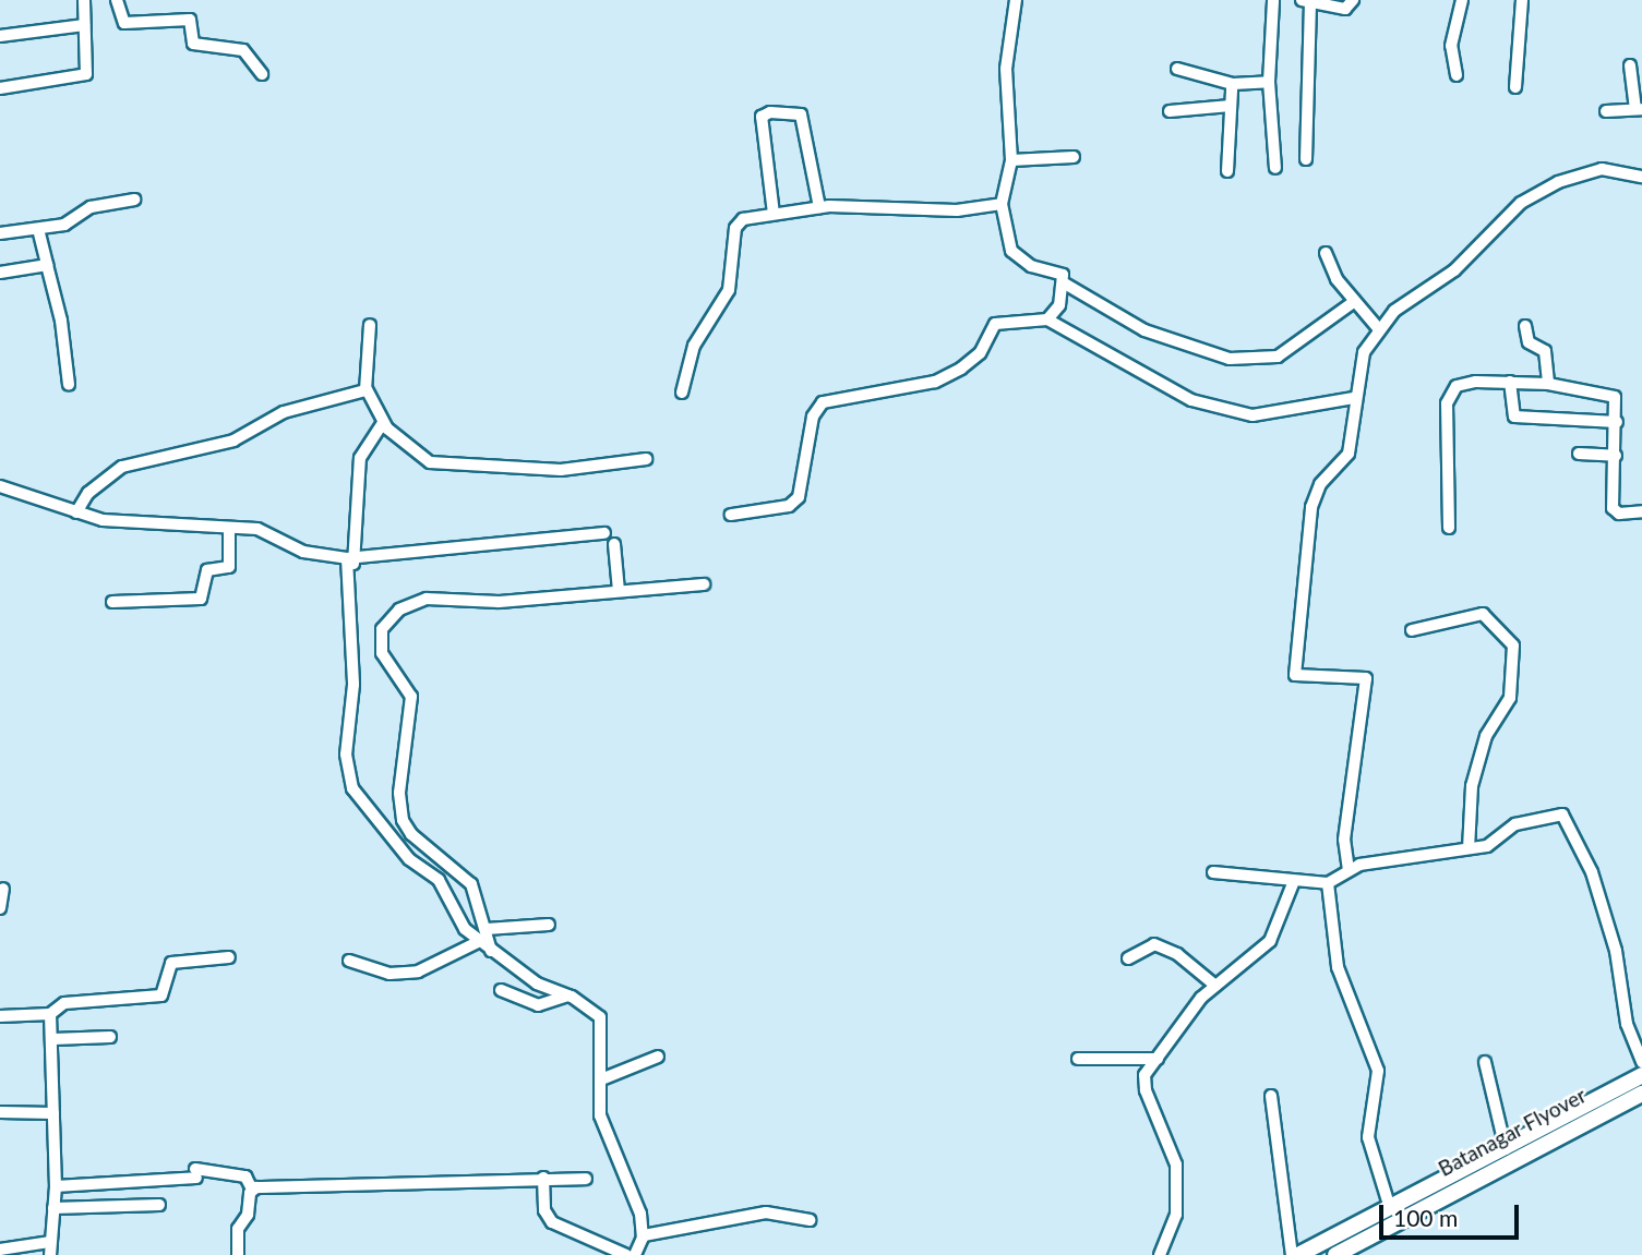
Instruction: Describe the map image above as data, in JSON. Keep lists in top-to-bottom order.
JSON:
{
  "streets": {
    "street": ["Batanagar Flyover"]
  },
  "scale_bar": "100 m"
}
